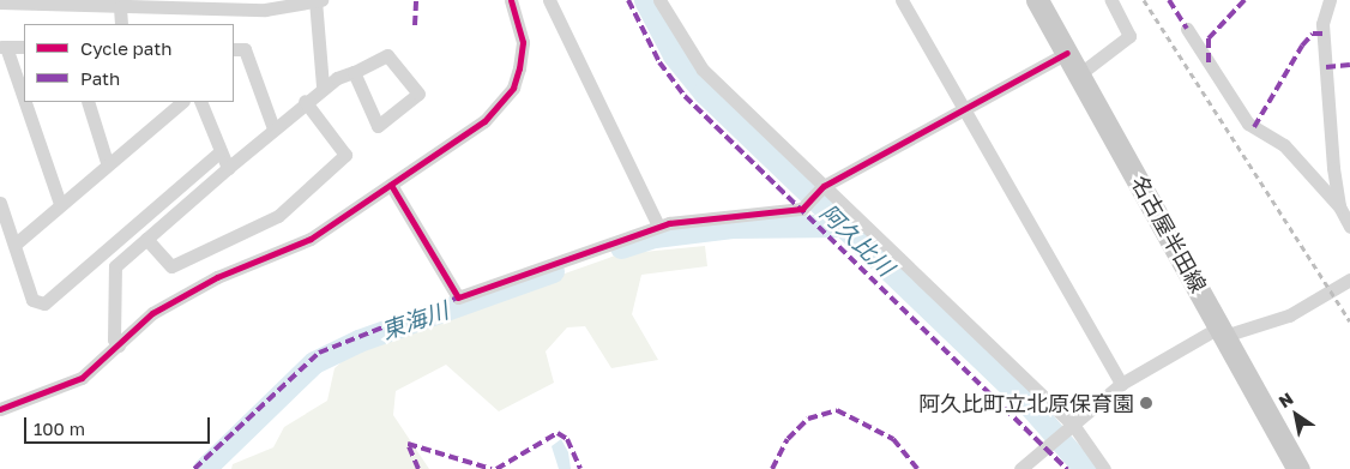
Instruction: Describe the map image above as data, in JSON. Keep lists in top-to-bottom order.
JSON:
{
  "streets": {
    "main road": ["名古屋半田線"]
  },
  "water": ["阿久比川", "東海川"],
  "places": ["阿久比町立北原保育園"],
  "legend": ["Cycle path", "Path"],
  "scale_bar": "100 m",
  "north": "top left"
}
